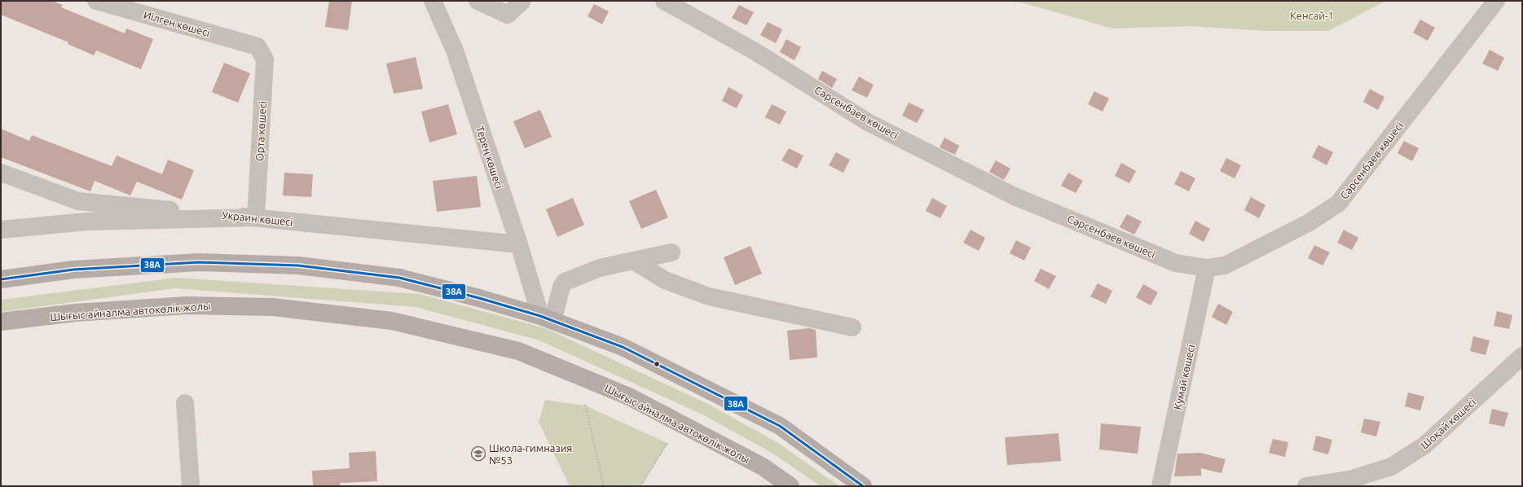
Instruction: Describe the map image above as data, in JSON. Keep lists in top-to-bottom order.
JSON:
{
  "streets": {
    "main road": ["Шығыс айналма автокөлік жолы"],
    "street": [
      "Иілген көшесі",
      "Сәрсенбаев көшесі",
      "Орта көшесі",
      "Терең көшесі",
      "Украин көшесі",
      "Кумай көшесі",
      "Шоқай көшесі"
    ]
  },
  "crossings": [
    ["Иілген көшесі", "Орта көшесі"],
    ["Сәрсенбаев көшесі", "Кумай көшесі"],
    ["Орта көшесі", "Украин көшесі"],
    ["Терең көшесі", "Украин көшесі"]
  ],
  "parks": ["Кенсай-1"],
  "places": {
    "school or university": ["Школа-гимназия №53"]
  },
  "lines": ["transit line 38А"]
}
